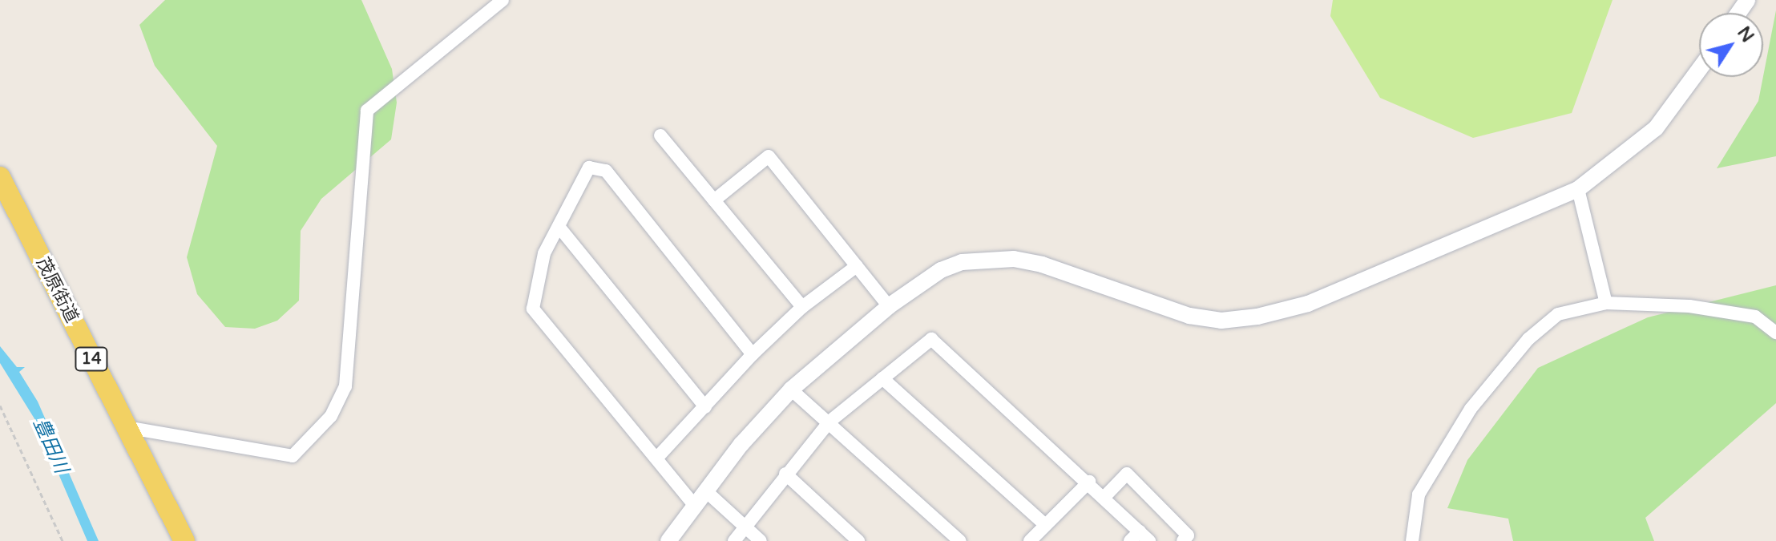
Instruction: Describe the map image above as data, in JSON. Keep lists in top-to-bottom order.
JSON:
{
  "streets": {
    "main road": ["茂原街道", "14"]
  },
  "water": ["豊田川"],
  "north": "top right"
}
